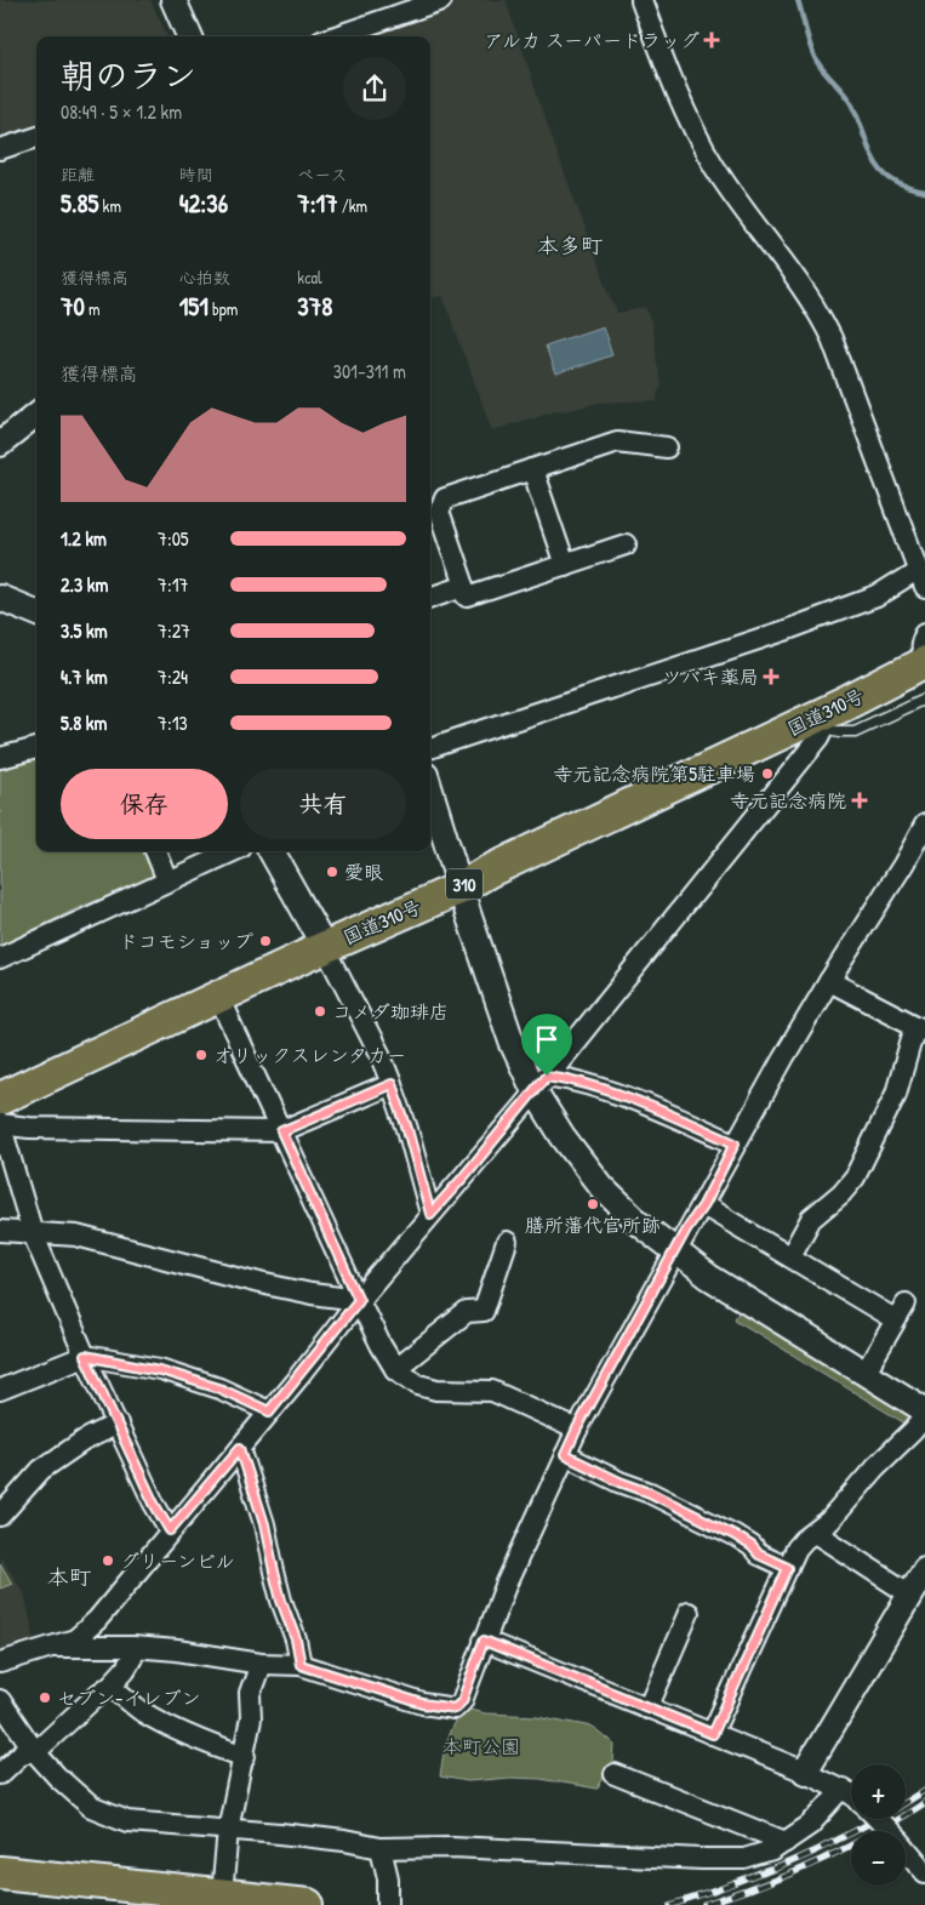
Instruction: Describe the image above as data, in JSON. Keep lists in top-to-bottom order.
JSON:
{
  "streets": {
    "highway": ["国道310号", "310"]
  },
  "districts": ["本多町", "本町"],
  "parks": ["本町公園"],
  "places": {
    "health": ["アルカ スーパードラッグ", "ツバキ薬局", "寺元記念病院"],
    "other": [
      "寺元記念病院第5駐車場",
      "愛眼",
      "ドコモショップ",
      "コメダ珈琲店",
      "オリックスレンタカー",
      "膳所藩代官所跡",
      "グリーンビル",
      "セブン-イレブン"
    ]
  },
  "page": {
    "heading": ["朝のラン", "08:49 · 5 × 1.2 km"],
    "stats": [
      ["距離", "5.85 km"],
      ["時間", "42:36"],
      ["ペース", "7:17 /km"],
      ["獲得標高", "70 m"],
      ["心拍数", "151 bpm"],
      ["kcal", "378"]
    ],
    "chart": ["獲得標高", "301–311 m"],
    "list": [
      {
        "name": "1.2 km",
        "note": "7:05"
      },
      {
        "name": "2.3 km",
        "note": "7:17"
      },
      {
        "name": "3.5 km",
        "note": "7:27"
      },
      {
        "name": "4.7 km",
        "note": "7:24"
      },
      {
        "name": "5.8 km",
        "note": "7:13"
      }
    ],
    "buttons": ["保存", "共有"],
    "map_buttons": ["+", "−"]
  }
}
